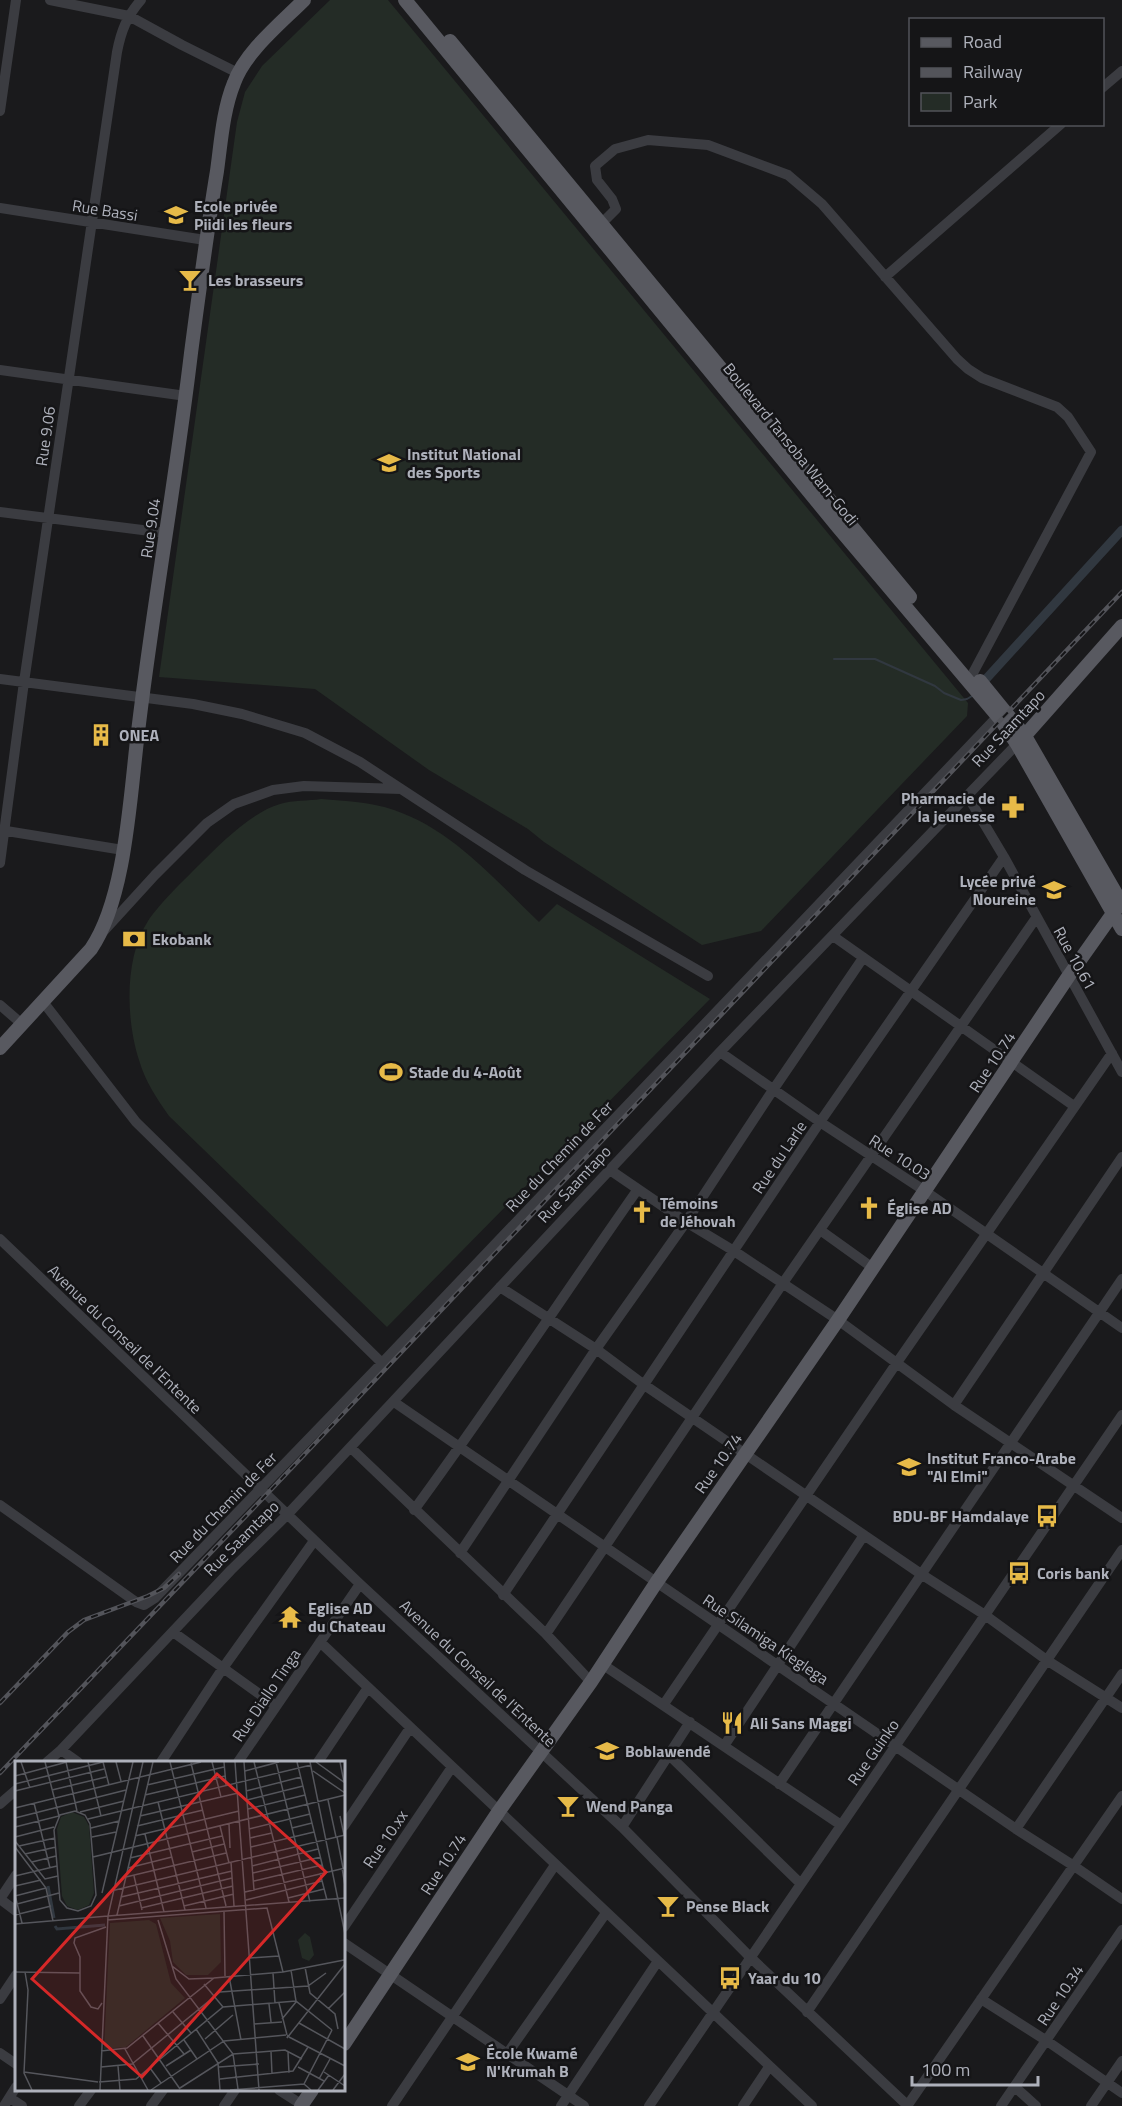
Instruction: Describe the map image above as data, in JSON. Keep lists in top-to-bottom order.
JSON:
{
  "streets": {
    "main road": [
      "Boulevard Tansoba Wam-Godi",
      "Rue 9.04",
      "Rue Saamtapo",
      "Rue 10.74"
    ],
    "street": [
      "Rue Bassi",
      "Rue 9.06",
      "Rue 10.61",
      "Rue du Chemin de Fer",
      "Rue du Larle",
      "Rue 10.03",
      "Avenue du Conseil de l'Entente",
      "Rue Silamiga Kieglega",
      "Rue Diallo Tinga",
      "Rue Guinko",
      "Rue 10.xx",
      "Rue 10.34"
    ]
  },
  "crossings": [
    ["Rue Bassi", "Rue 9.06"],
    ["Rue Bassi", "Rue 9.04"],
    ["Boulevard Tansoba Wam-Godi", "Rue Saamtapo"],
    ["Boulevard Tansoba Wam-Godi", "Rue 10.74"],
    ["Boulevard Tansoba Wam-Godi", "Rue du Chemin de Fer"],
    ["Rue Saamtapo", "Rue 10.61"],
    ["Rue Saamtapo", "Rue 10.03"],
    ["Rue Saamtapo", "Avenue du Conseil de l'Entente"],
    ["Rue Saamtapo", "Rue Silamiga Kieglega"],
    ["Rue 10.61", "Rue 10.74"],
    ["Rue 10.61", "Rue du Larle"],
    ["Rue 10.74", "Rue 10.03"],
    ["Rue 10.74", "Avenue du Conseil de l'Entente"],
    ["Rue 10.74", "Rue Silamiga Kieglega"],
    ["Rue du Chemin de Fer", "Avenue du Conseil de l'Entente"],
    ["Rue du Larle", "Rue 10.03"],
    ["Rue du Larle", "Rue Silamiga Kieglega"],
    ["Avenue du Conseil de l'Entente", "Rue Diallo Tinga"],
    ["Avenue du Conseil de l'Entente", "Rue Guinko"],
    ["Rue Silamiga Kieglega", "Rue Guinko"]
  ],
  "places": {
    "school or university": [
      "Ecole privée Piidi les fleurs",
      "Institut National des Sports",
      "Lycée privé Noureine",
      "Institut Franco-Arabe \"Al Elmi\"",
      "Boblawendé",
      "École Kwamé N'Krumah B"
    ],
    "bar": ["Les brasseurs", "Wend Panga", "Pense Black"],
    "building": ["ONEA"],
    "pharmacy": ["Pharmacie de la jeunesse"],
    "bank": ["Ekobank"],
    "sports": ["Stade du 4-Août"],
    "church": ["Église AD", "Témoins de Jéhovah"],
    "bus stop": ["BDU-BF Hamdalaye", "Coris bank", "Yaar du 10"],
    "temple": ["Eglise AD du Chateau"],
    "restaurant": ["Ali Sans Maggi"]
  },
  "legend": ["Road", "Railway", "Park"],
  "scale_bar": "100 m"
}
